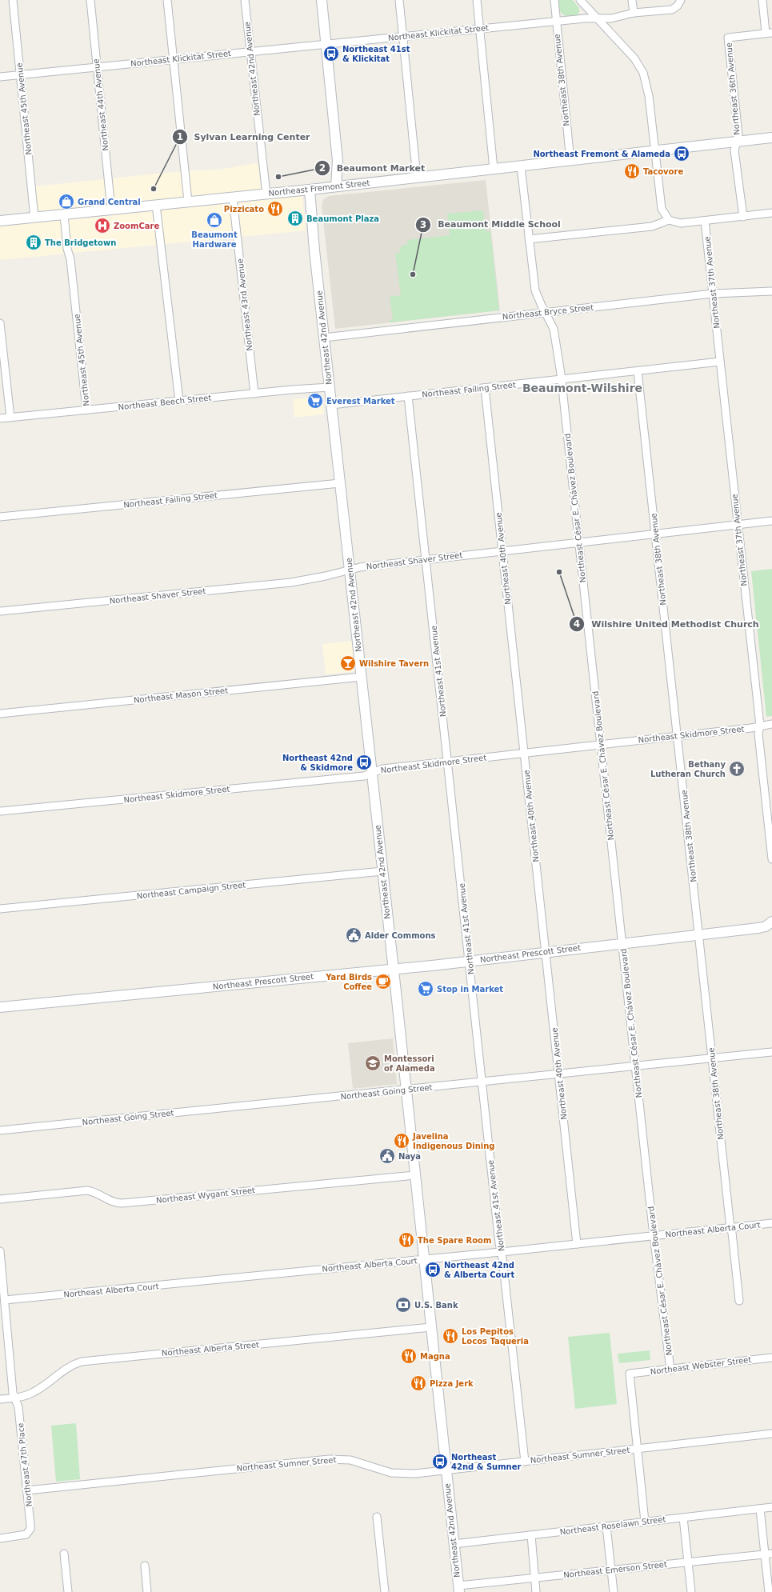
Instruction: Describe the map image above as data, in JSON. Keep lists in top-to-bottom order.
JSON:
{
  "streets": {
    "street": [
      "Northeast Klickitat Street",
      "Northeast 42nd Avenue",
      "Northeast 38th Avenue",
      "Northeast 36th Avenue",
      "Northeast 44th Avenue",
      "Northeast 45th Avenue",
      "Northeast Fremont Street",
      "Northeast 37th Avenue",
      "Northeast 43rd Avenue",
      "Northeast Bryce Street",
      "Northeast Failing Street",
      "Northeast Beech Street",
      "Northeast César E. Chávez Boulevard",
      "Northeast 40th Avenue",
      "Northeast Shaver Street",
      "Northeast 41st Avenue",
      "Northeast Mason Street",
      "Northeast Skidmore Street",
      "Northeast Campaign Street",
      "Northeast Prescott Street",
      "Northeast Going Street",
      "Northeast Wygant Street",
      "Northeast Alberta Court",
      "Northeast Alberta Street",
      "Northeast Webster Street",
      "Northeast Sumner Street",
      "Northeast 47th Place",
      "Northeast Roselawn Street",
      "Northeast Emerson Street"
    ]
  },
  "crossings": [
    ["Northeast Klickitat Street", "Northeast 42nd Avenue"],
    ["Northeast Klickitat Street", "Northeast 38th Avenue"],
    ["Northeast Klickitat Street", "Northeast 44th Avenue"],
    ["Northeast Klickitat Street", "Northeast 45th Avenue"],
    ["Northeast 42nd Avenue", "Northeast Fremont Street"],
    ["Northeast 42nd Avenue", "Northeast Bryce Street"],
    ["Northeast 42nd Avenue", "Northeast Failing Street"],
    ["Northeast 42nd Avenue", "Northeast Beech Street"],
    ["Northeast 42nd Avenue", "Northeast Shaver Street"],
    ["Northeast 42nd Avenue", "Northeast Mason Street"],
    ["Northeast 42nd Avenue", "Northeast Skidmore Street"],
    ["Northeast 42nd Avenue", "Northeast Campaign Street"],
    ["Northeast 42nd Avenue", "Northeast Prescott Street"],
    ["Northeast 42nd Avenue", "Northeast Going Street"],
    ["Northeast 42nd Avenue", "Northeast Wygant Street"],
    ["Northeast 42nd Avenue", "Northeast Alberta Court"],
    ["Northeast 42nd Avenue", "Northeast Alberta Street"],
    ["Northeast 42nd Avenue", "Northeast Sumner Street"],
    ["Northeast 42nd Avenue", "Northeast Roselawn Street"],
    ["Northeast 42nd Avenue", "Northeast Emerson Street"],
    ["Northeast 38th Avenue", "Northeast Fremont Street"],
    ["Northeast 38th Avenue", "Northeast Failing Street"],
    ["Northeast 38th Avenue", "Northeast Shaver Street"],
    ["Northeast 38th Avenue", "Northeast Skidmore Street"],
    ["Northeast 38th Avenue", "Northeast Prescott Street"],
    ["Northeast 38th Avenue", "Northeast Going Street"],
    ["Northeast 38th Avenue", "Northeast Alberta Court"],
    ["Northeast 36th Avenue", "Northeast Fremont Street"],
    ["Northeast 44th Avenue", "Northeast Fremont Street"],
    ["Northeast 45th Avenue", "Northeast Fremont Street"],
    ["Northeast 45th Avenue", "Northeast Beech Street"],
    ["Northeast Fremont Street", "Northeast 43rd Avenue"],
    ["Northeast Fremont Street", "Northeast César E. Chávez Boulevard"],
    ["Northeast 37th Avenue", "Northeast Bryce Street"],
    ["Northeast 37th Avenue", "Northeast Failing Street"],
    ["Northeast 37th Avenue", "Northeast Shaver Street"],
    ["Northeast 37th Avenue", "Northeast Skidmore Street"],
    ["Northeast 43rd Avenue", "Northeast Beech Street"],
    ["Northeast Bryce Street", "Northeast César E. Chávez Boulevard"],
    ["Northeast Failing Street", "Northeast César E. Chávez Boulevard"],
    ["Northeast Failing Street", "Northeast 40th Avenue"],
    ["Northeast Failing Street", "Northeast 41st Avenue"],
    ["Northeast César E. Chávez Boulevard", "Northeast Shaver Street"],
    ["Northeast César E. Chávez Boulevard", "Northeast Skidmore Street"],
    ["Northeast César E. Chávez Boulevard", "Northeast Prescott Street"],
    ["Northeast César E. Chávez Boulevard", "Northeast Going Street"],
    ["Northeast César E. Chávez Boulevard", "Northeast Alberta Court"],
    ["Northeast César E. Chávez Boulevard", "Northeast Webster Street"],
    ["Northeast 40th Avenue", "Northeast Shaver Street"],
    ["Northeast 40th Avenue", "Northeast Skidmore Street"],
    ["Northeast 40th Avenue", "Northeast Prescott Street"],
    ["Northeast 40th Avenue", "Northeast Going Street"],
    ["Northeast 40th Avenue", "Northeast Alberta Court"],
    ["Northeast Shaver Street", "Northeast 41st Avenue"],
    ["Northeast 41st Avenue", "Northeast Skidmore Street"],
    ["Northeast 41st Avenue", "Northeast Prescott Street"],
    ["Northeast 41st Avenue", "Northeast Going Street"],
    ["Northeast 41st Avenue", "Northeast Alberta Court"],
    ["Northeast 41st Avenue", "Northeast Sumner Street"],
    ["Northeast Alberta Court", "Northeast 47th Place"],
    ["Northeast Alberta Street", "Northeast 47th Place"],
    ["Northeast Webster Street", "Northeast Sumner Street"],
    ["Northeast Sumner Street", "Northeast 47th Place"]
  ],
  "districts": ["Beaumont-Wilshire"],
  "places": {
    "bus stop": [
      "Northeast 41st & Klickitat",
      "Northeast Fremont & Alameda",
      "Northeast 42nd & Skidmore",
      "Northeast 42nd & Alberta Court",
      "Northeast 42nd & Sumner"
    ],
    "restaurant": [
      "Tacovore",
      "Pizzicato",
      "Javelina Indigenous Dining",
      "The Spare Room",
      "Los Pepitos Locos Taqueria",
      "Magna",
      "Pizza Jerk"
    ],
    "other": [
      "Beaumont Market",
      "Sylvan Learning Center",
      "Beaumont Middle School",
      "Wilshire United Methodist Church"
    ],
    "shop": ["Grand Central", "Beaumont Hardware"],
    "building": ["Beaumont Plaza", "The Bridgetown"],
    "hospital": ["ZoomCare"],
    "supermarket": ["Everest Market", "Stop in Market"],
    "bar": ["Wilshire Tavern"],
    "church": ["Bethany Lutheran Church"],
    "public building": ["Alder Commons", "Naya"],
    "cafe": ["Yard Birds Coffee"],
    "school or university": ["Montessori of Alameda"],
    "bank": ["U.S. Bank"]
  }
}
